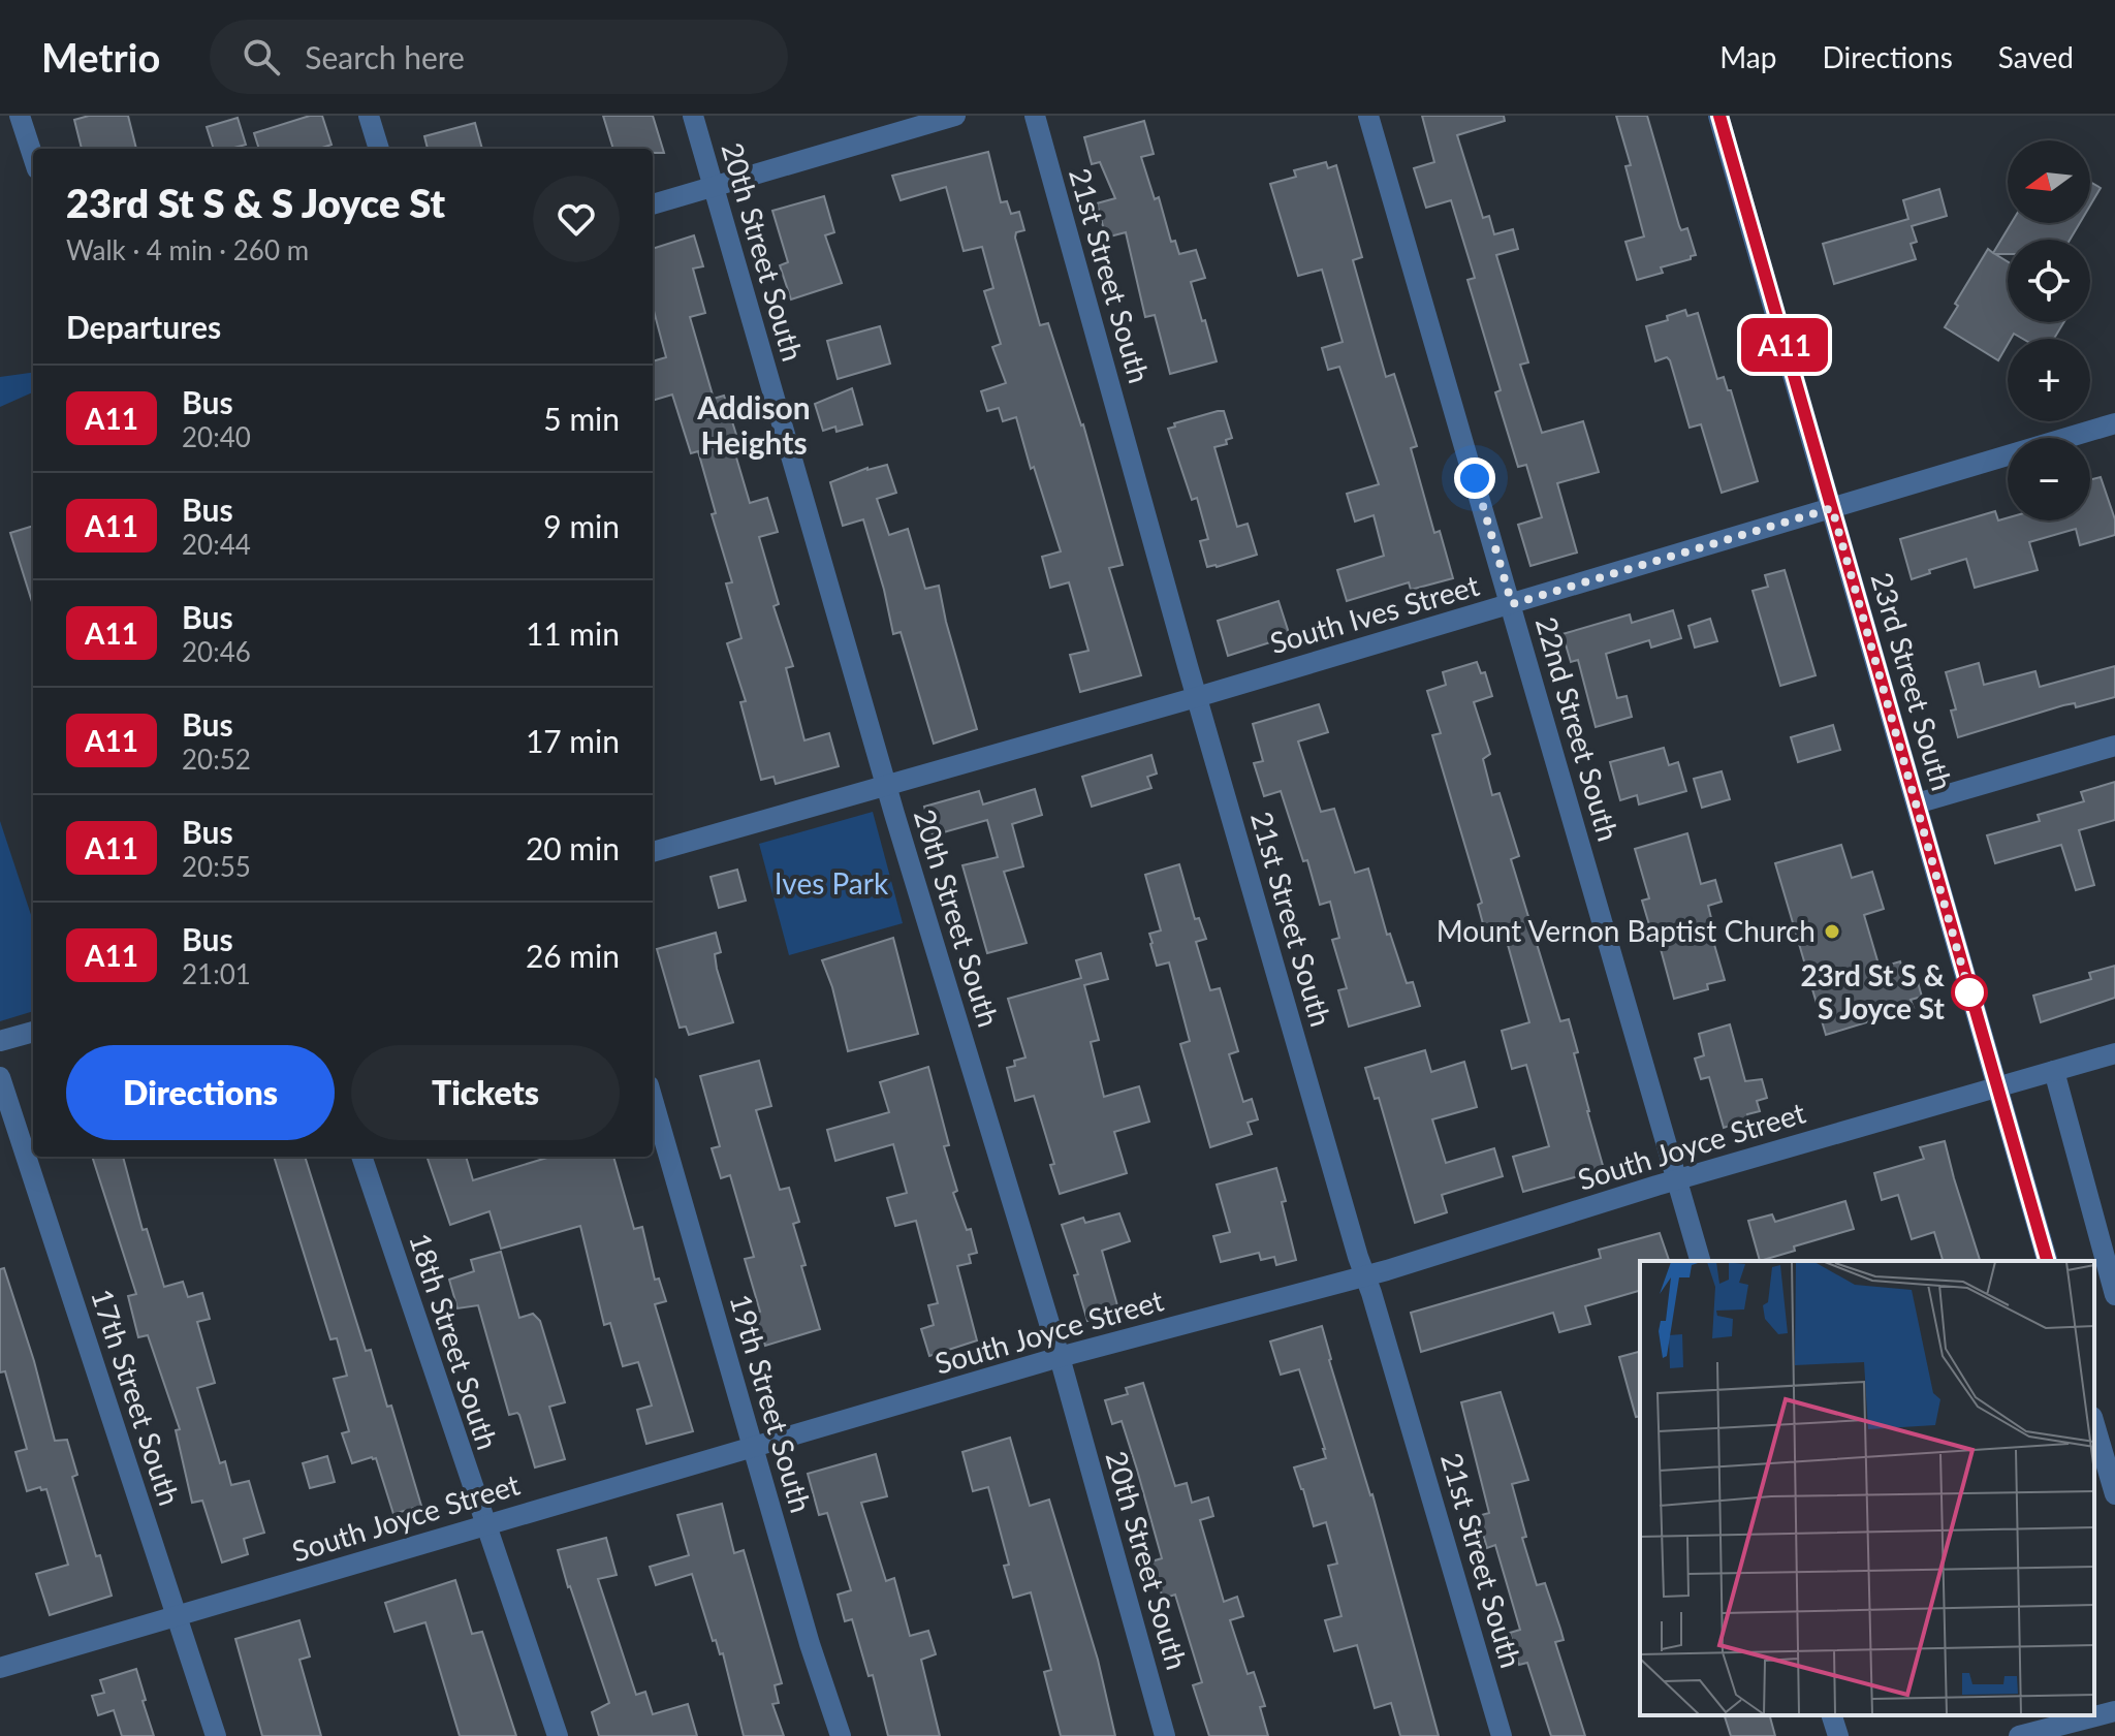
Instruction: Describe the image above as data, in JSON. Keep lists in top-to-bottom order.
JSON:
{
  "streets": {
    "street": [
      "20th Street South",
      "21st Street South",
      "South Ives Street",
      "23rd Street South",
      "22nd Street South",
      "South Joyce Street",
      "18th Street South",
      "17th Street South",
      "19th Street South"
    ]
  },
  "crossings": [
    ["20th Street South", "South Ives Street"],
    ["20th Street South", "South Joyce Street"],
    ["21st Street South", "South Ives Street"],
    ["21st Street South", "South Joyce Street"],
    ["South Ives Street", "23rd Street South"],
    ["South Ives Street", "22nd Street South"],
    ["23rd Street South", "South Joyce Street"],
    ["22nd Street South", "South Joyce Street"],
    ["South Joyce Street", "18th Street South"],
    ["South Joyce Street", "17th Street South"],
    ["South Joyce Street", "19th Street South"]
  ],
  "districts": ["Addison Heights"],
  "parks": ["Ives Park"],
  "places": ["Mount Vernon Baptist Church", "23rd St S & S Joyce St"],
  "lines": ["bus line A11"],
  "north": "left",
  "page": {
    "header": "Metrio",
    "search": "Search here",
    "nav": ["Map", "Directions", "Saved"],
    "on_map": "A11",
    "map_buttons": ["+", "−"],
    "heading": [
      ["23rd St S & S Joyce St", "Walk · 4 min · 260 m"],
      "Departures"
    ],
    "list": [
      {
        "mark": "A11",
        "name": "Bus",
        "note": "20:40",
        "value": "5 min"
      },
      {
        "mark": "A11",
        "name": "Bus",
        "note": "20:44",
        "value": "9 min"
      },
      {
        "mark": "A11",
        "name": "Bus",
        "note": "20:46",
        "value": "11 min"
      },
      {
        "mark": "A11",
        "name": "Bus",
        "note": "20:52",
        "value": "17 min"
      },
      {
        "mark": "A11",
        "name": "Bus",
        "note": "20:55",
        "value": "20 min"
      },
      {
        "mark": "A11",
        "name": "Bus",
        "note": "21:01",
        "value": "26 min"
      }
    ],
    "buttons": ["Directions", "Tickets"]
  }
}
